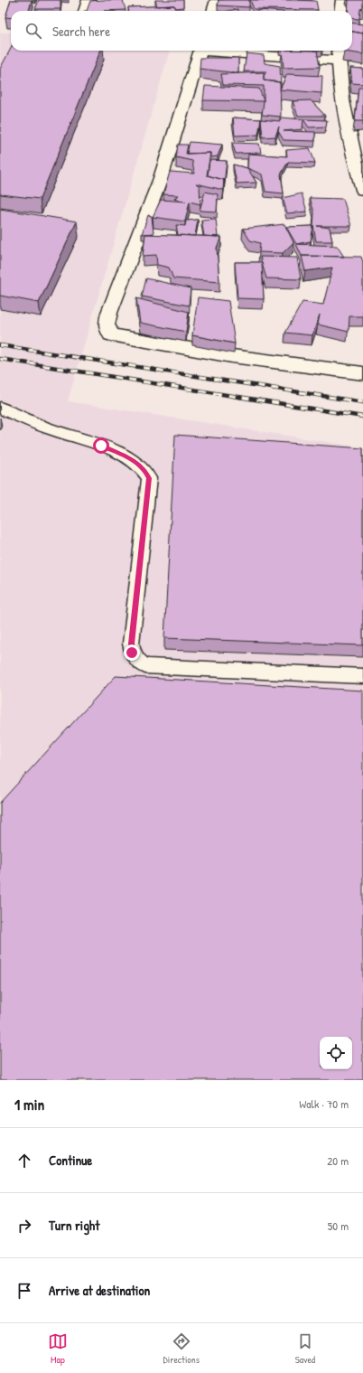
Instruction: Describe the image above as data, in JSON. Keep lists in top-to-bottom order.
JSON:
{
  "page": {
    "search": "Search here",
    "heading": ["1 min", "Walk · 70 m"],
    "list": [
      ["Continue", "20 m"],
      ["Turn right", "50 m"],
      "Arrive at destination"
    ],
    "nav": ["Map", "Directions", "Saved"]
  }
}
